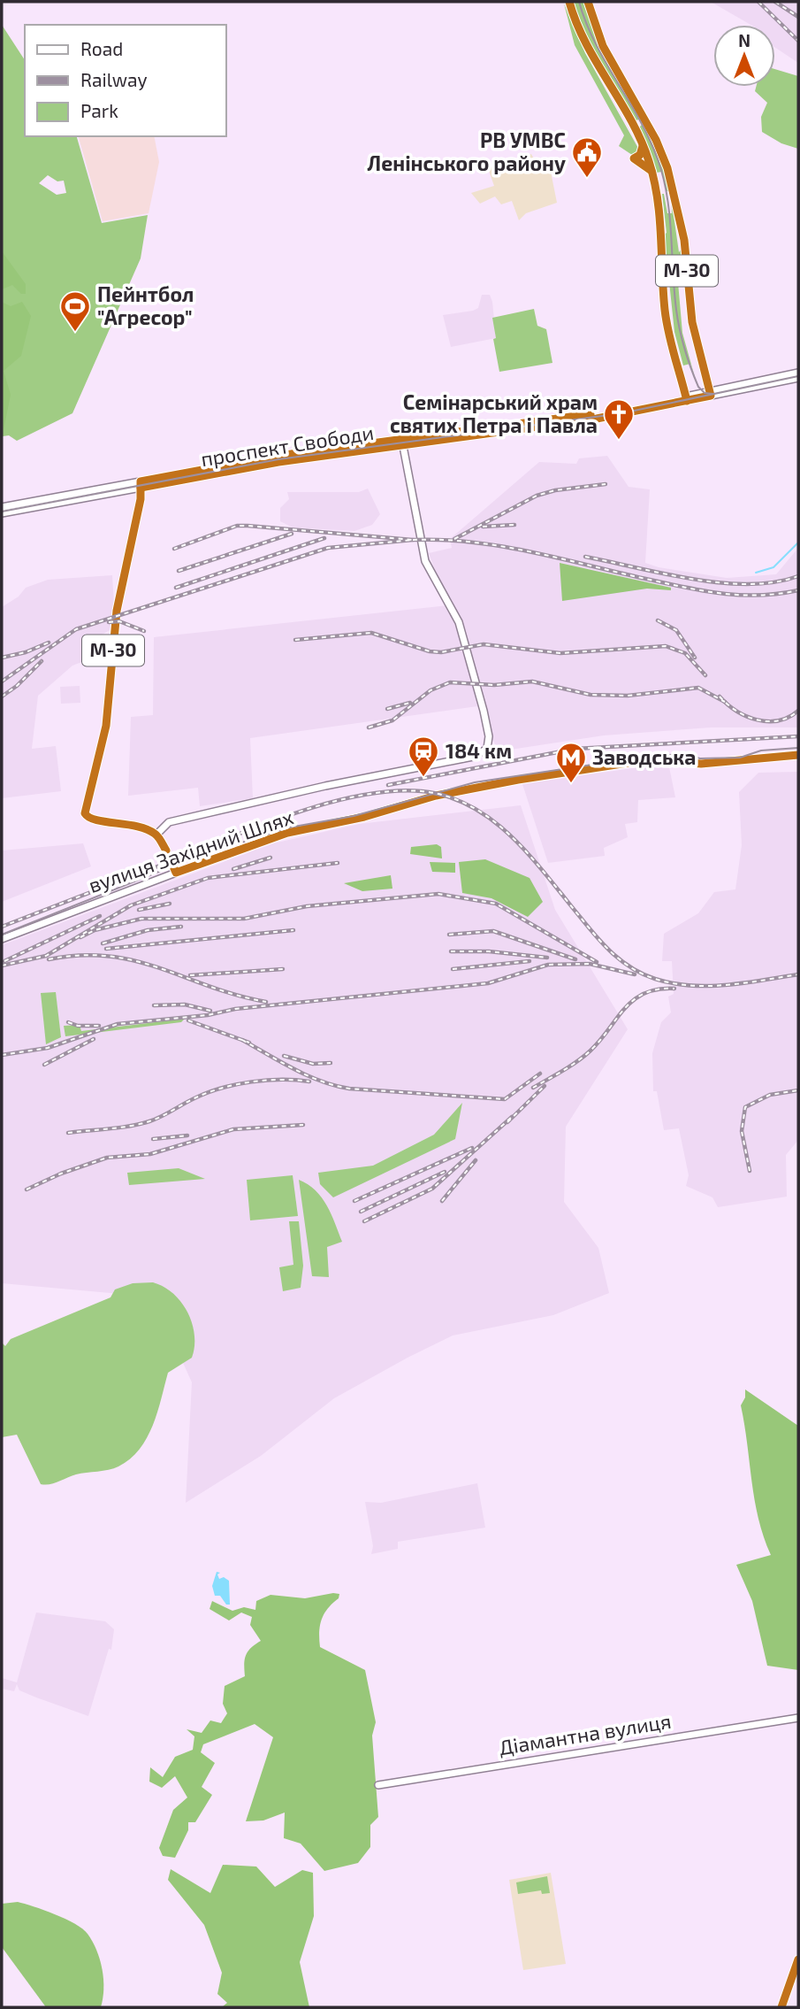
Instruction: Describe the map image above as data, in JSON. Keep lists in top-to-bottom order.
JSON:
{
  "streets": {
    "highway": ["М-30", "проспект Свободи", "вулиця Західний Шлях"],
    "street": ["Діамантна вулиця"]
  },
  "crossings": [
    ["М-30", "проспект Свободи"]
  ],
  "places": {
    "public building": ["РВ УМВС Ленінського району"],
    "sports": ["Пейнтбол \"Агресор\""],
    "church": ["Семінарський храм святих Петра і Павла"],
    "station": ["184 км"],
    "metro station": ["Заводська"]
  },
  "legend": ["Road", "Railway", "Park"],
  "north": "top"
}
